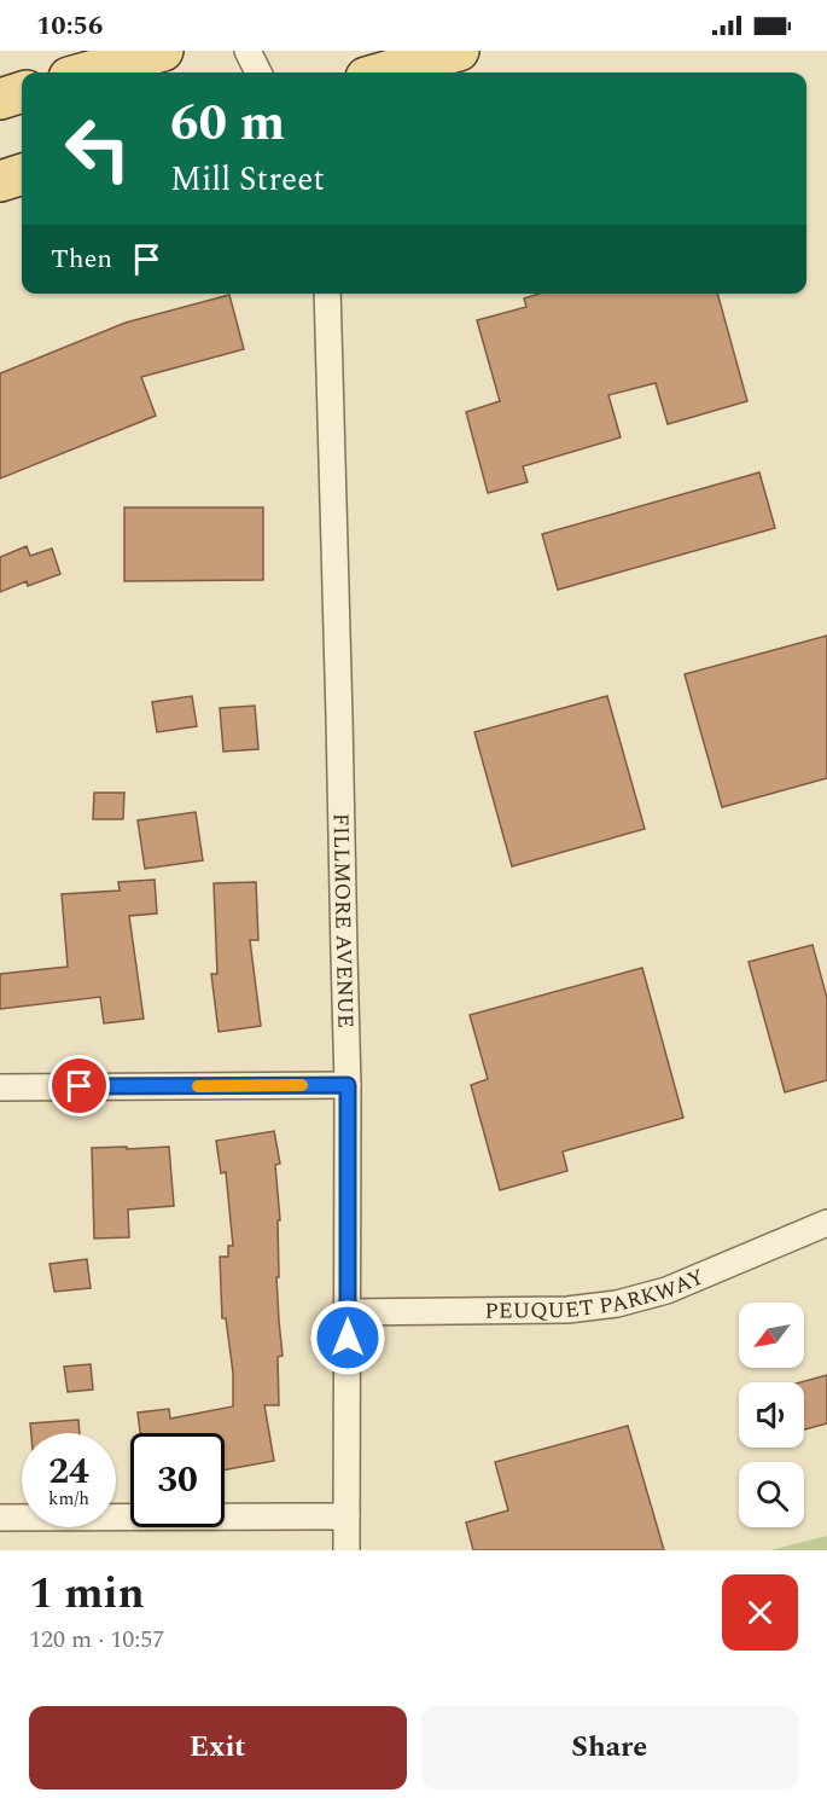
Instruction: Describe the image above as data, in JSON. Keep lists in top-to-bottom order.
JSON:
{
  "streets": {
    "street": ["FILLMORE AVENUE", "PEUQUET PARKWAY"]
  },
  "crossings": [
    ["FILLMORE AVENUE", "PEUQUET PARKWAY"]
  ],
  "north": "bottom left",
  "page": {
    "status": "10:56",
    "turn": ["60 m", "Mill Street"],
    "then": "Then",
    "speed": "24 km/h",
    "limit": "30",
    "heading": ["1 min", "120 m · 10:57"],
    "buttons": ["Exit", "Share"]
  }
}
